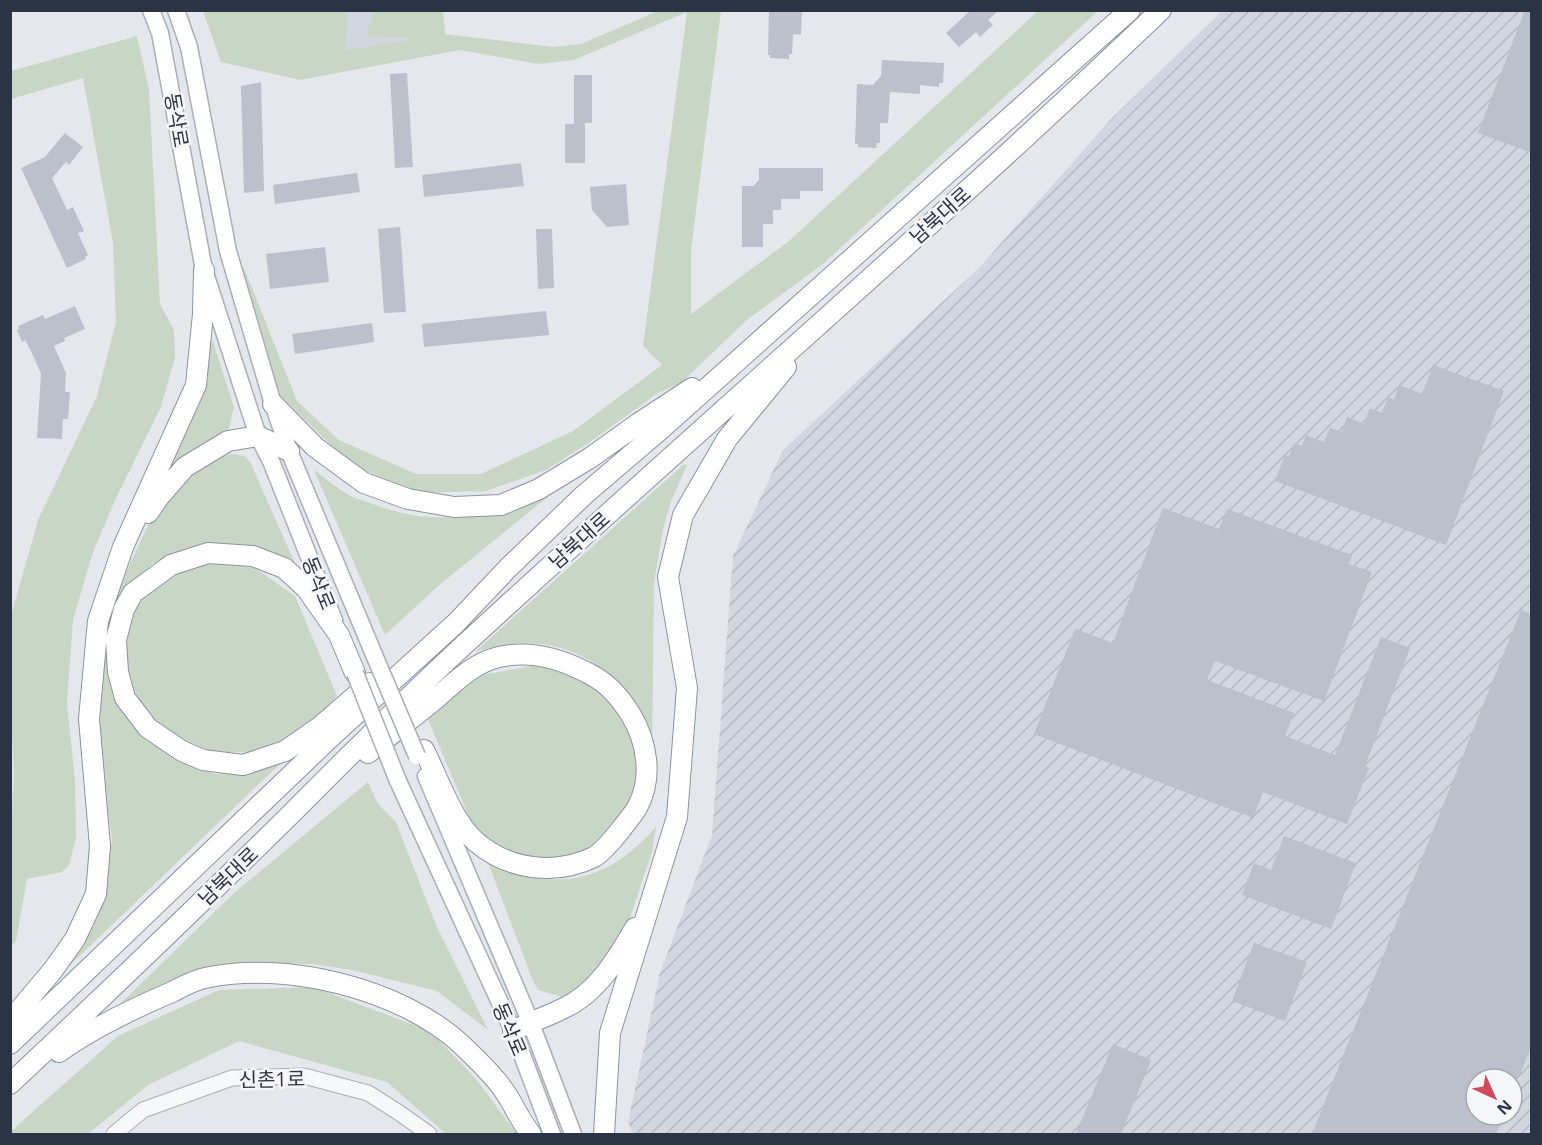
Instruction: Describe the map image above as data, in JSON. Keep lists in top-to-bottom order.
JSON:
{
  "streets": {
    "highway": ["남북대로"],
    "main road": ["동삭로"],
    "street": ["신촌1로"]
  },
  "north": "bottom right"
}
